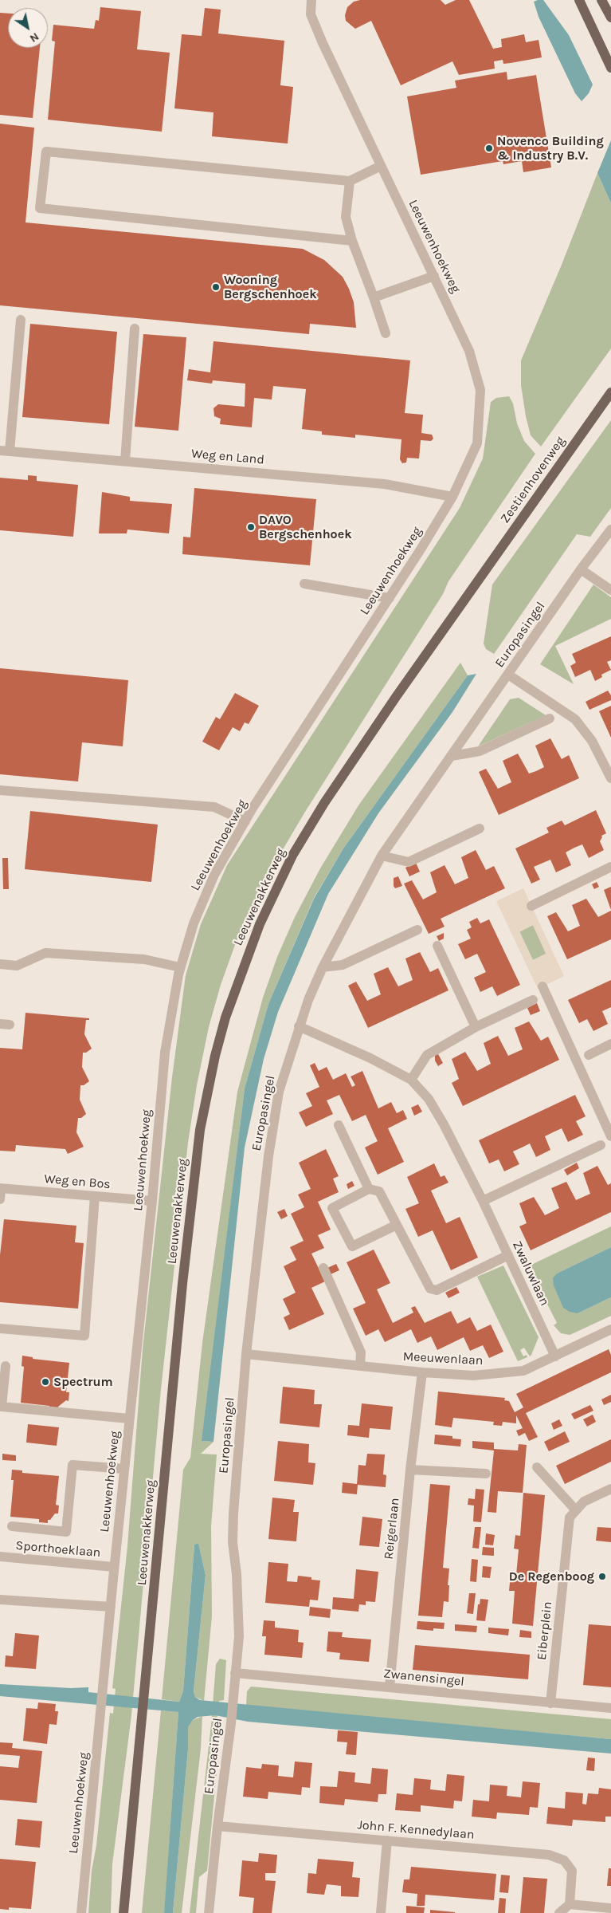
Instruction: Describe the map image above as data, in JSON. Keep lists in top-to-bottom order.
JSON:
{
  "streets": {
    "main road": ["Zestienhovenweg", "Leeuwenakkerweg"],
    "street": [
      "Leeuwenhoekweg",
      "Weg en Land",
      "Europasingel",
      "Weg en Bos",
      "Zwaluwlaan",
      "Meeuwenlaan",
      "Reigerlaan",
      "Sporthoeklaan",
      "Eiberplein",
      "Zwanensingel",
      "John F. Kennedylaan"
    ]
  },
  "crossings": [
    ["Leeuwenhoekweg", "Weg en Land"],
    ["Leeuwenhoekweg", "Weg en Bos"],
    ["Leeuwenhoekweg", "Sporthoeklaan"],
    ["Zestienhovenweg", "Leeuwenakkerweg"],
    ["Europasingel", "Zwaluwlaan"],
    ["Europasingel", "Meeuwenlaan"],
    ["Europasingel", "Zwanensingel"],
    ["Europasingel", "John F. Kennedylaan"],
    ["Zwaluwlaan", "Meeuwenlaan"],
    ["Meeuwenlaan", "Reigerlaan"],
    ["Reigerlaan", "Zwanensingel"],
    ["Eiberplein", "Zwanensingel"]
  ],
  "places": [
    "Novenco Building & Industry B.V.",
    "Wooning Bergschenhoek",
    "DAVO Bergschenhoek",
    "Spectrum",
    "De Regenboog"
  ],
  "north": "bottom right"
}
